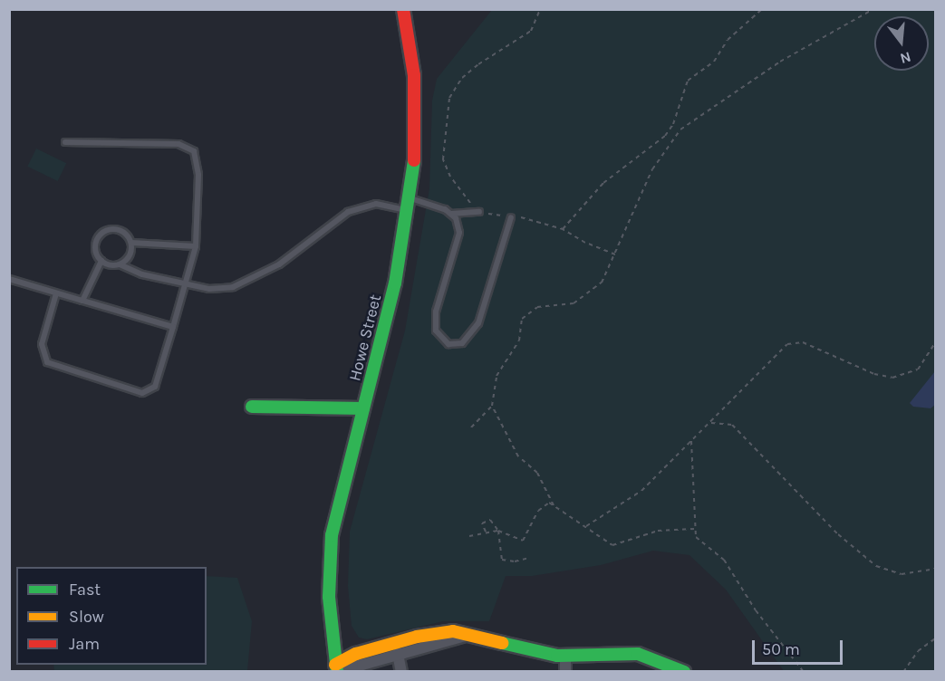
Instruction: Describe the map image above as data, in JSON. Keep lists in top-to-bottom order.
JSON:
{
  "streets": {
    "main road": ["Howe Street"]
  },
  "legend": ["Fast", "Slow", "Jam"],
  "scale_bar": "50 m",
  "north": "bottom"
}
